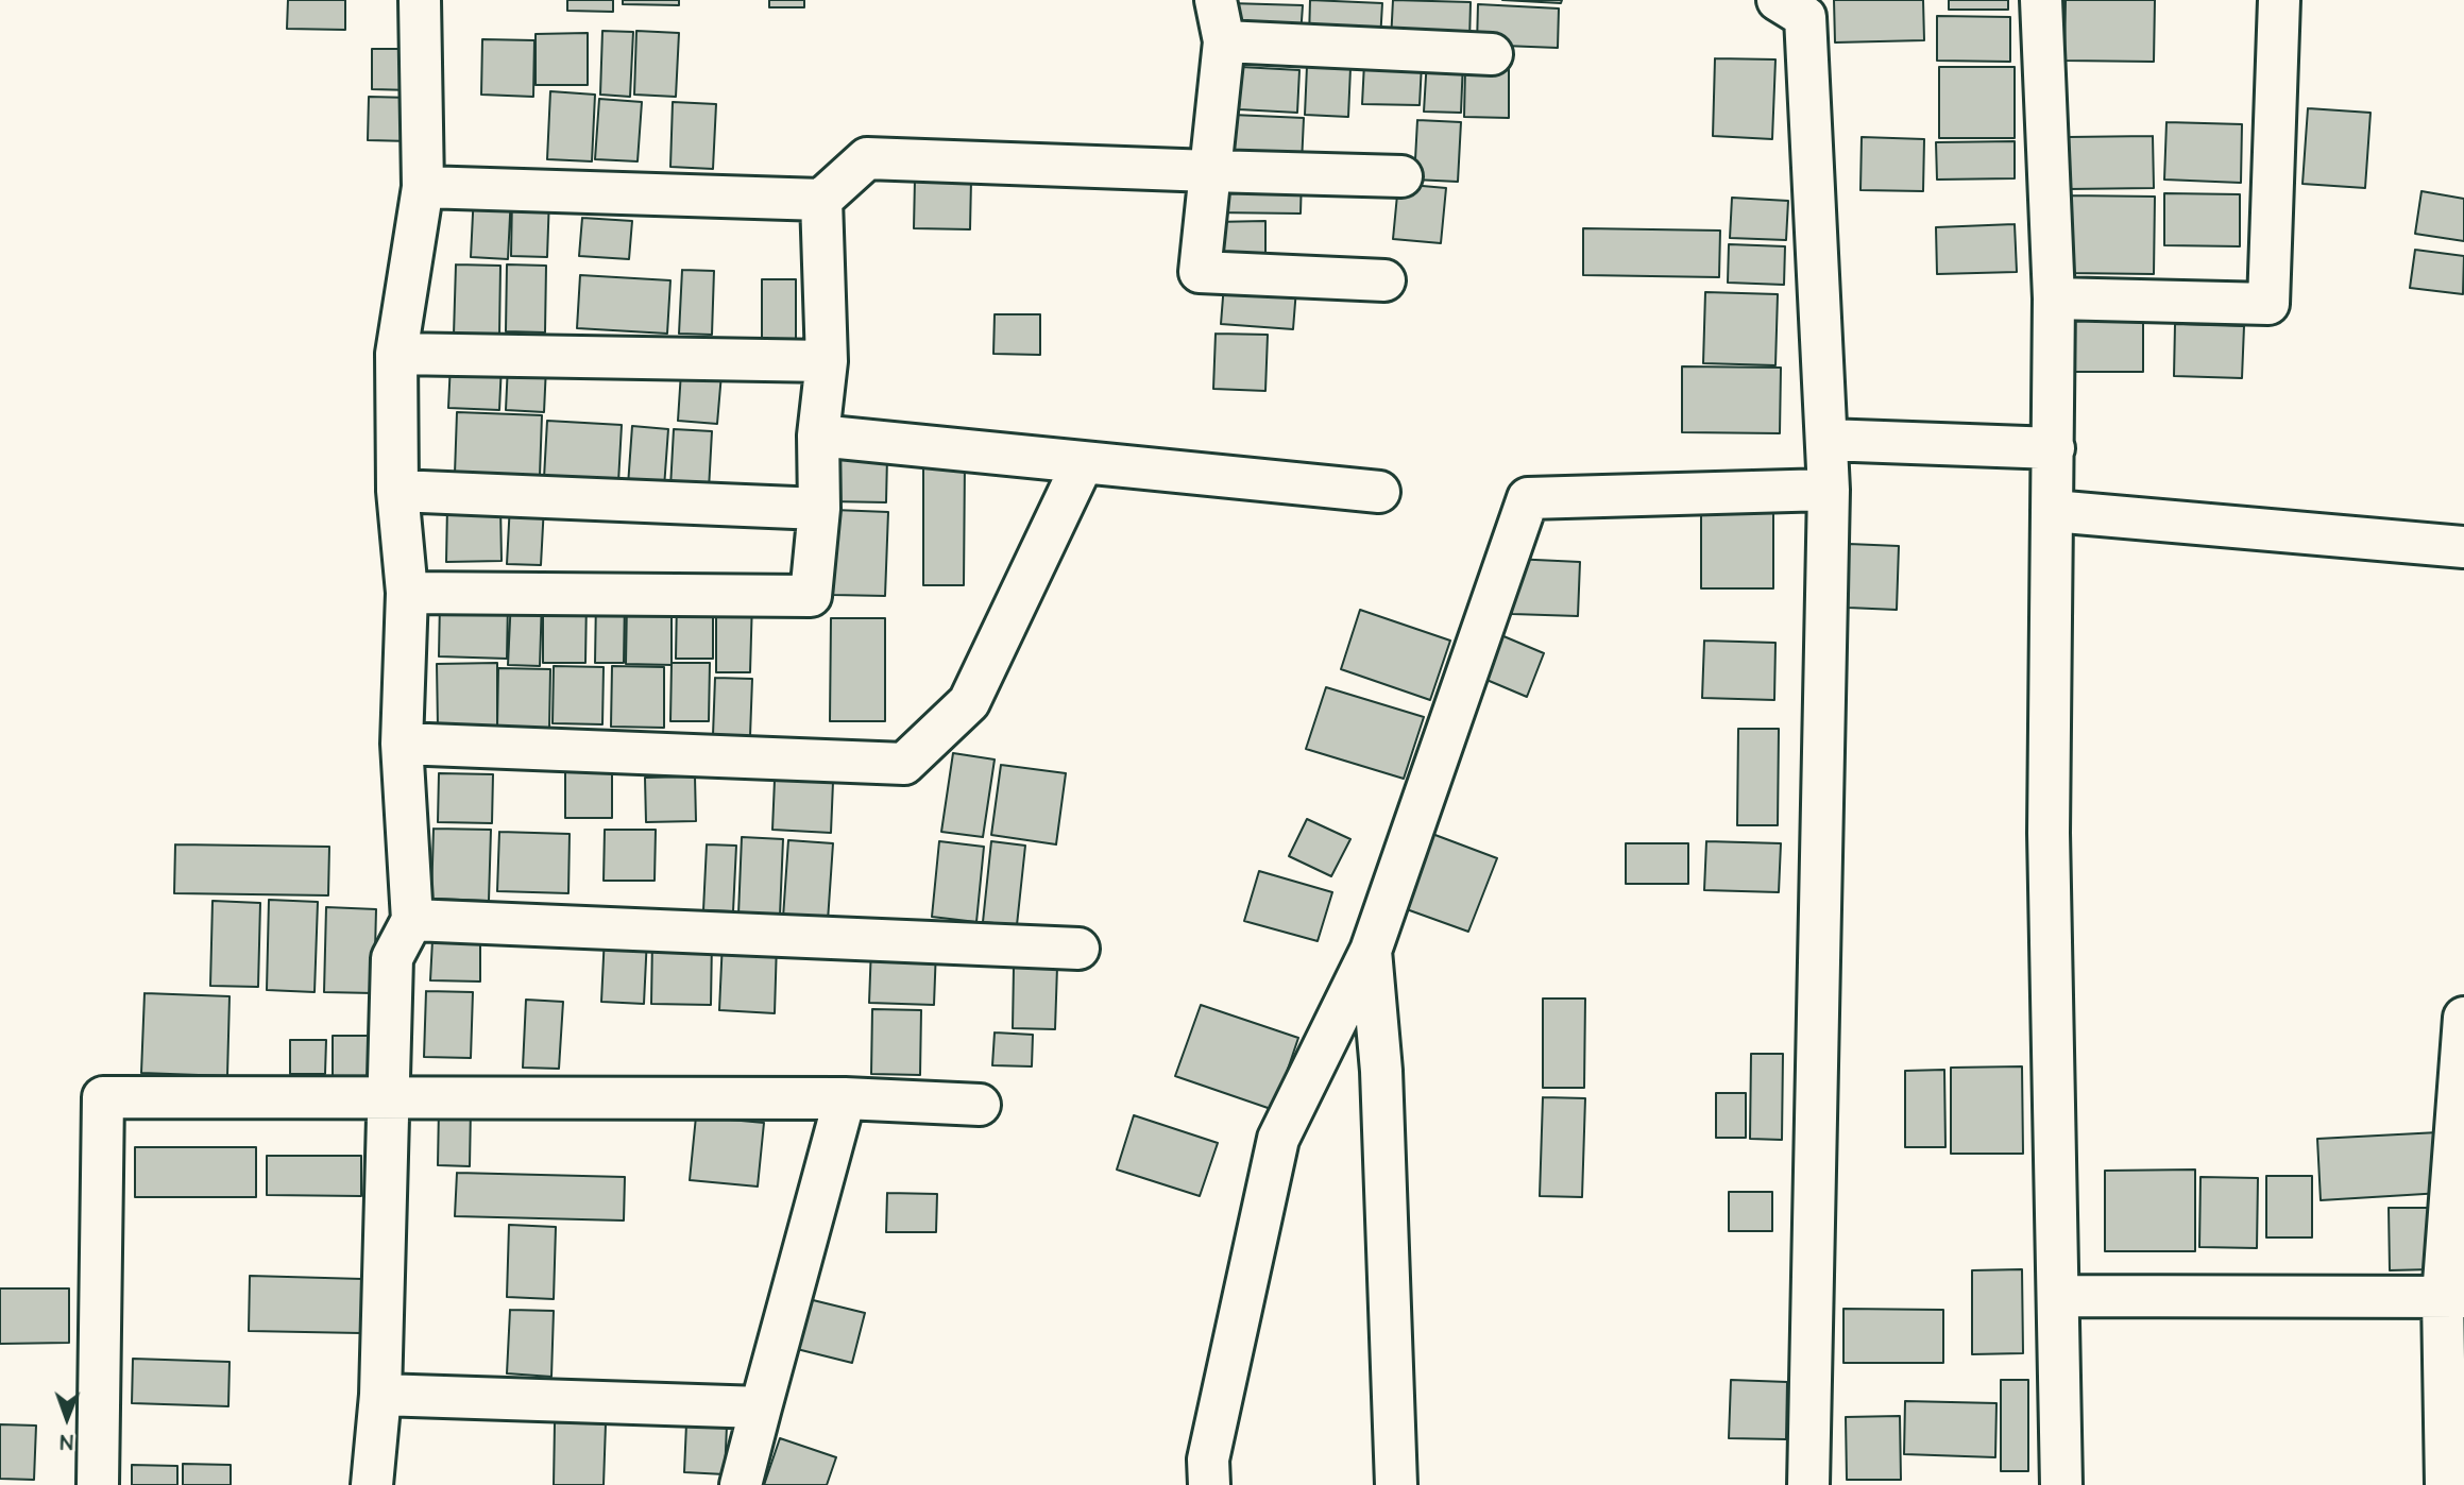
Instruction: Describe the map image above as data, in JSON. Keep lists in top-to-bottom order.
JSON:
{
  "north": "bottom"
}
